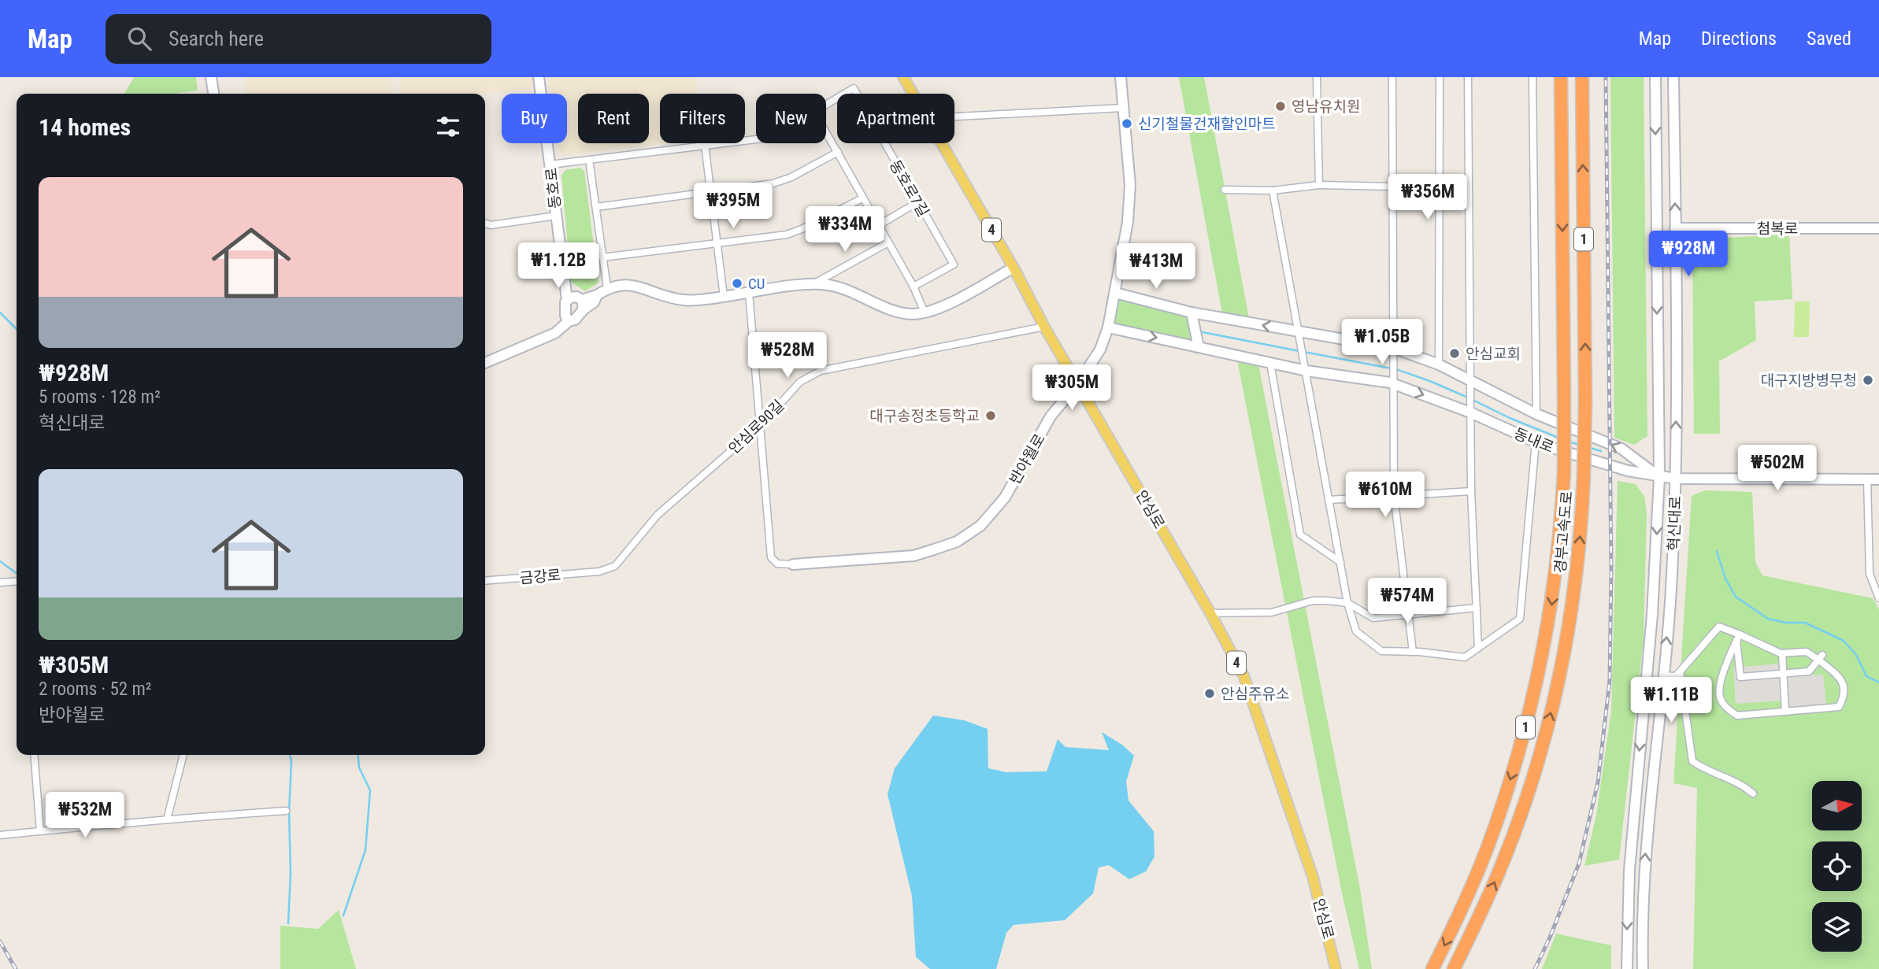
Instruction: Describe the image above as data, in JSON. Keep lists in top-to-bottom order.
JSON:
{
  "streets": {
    "highway": ["1", "경부고속도로"],
    "main road": [
      "동호로",
      "첨복로",
      "4",
      "동내로",
      "반야월로",
      "안심로",
      "혁신대로"
    ],
    "street": ["동호로7길", "안심로90길", "금강로"]
  },
  "crossings": [
    ["동호로", "동호로7길"],
    ["첨복로", "혁신대로"],
    ["안심로90길", "안심로"],
    ["안심로90길", "금강로"],
    ["동내로", "반야월로"],
    ["동내로", "혁신대로"],
    ["반야월로", "안심로"]
  ],
  "places": [
    "영남유치원",
    "신기철물건재할인마트",
    "CU",
    "안심교회",
    "대구지방병무청",
    "대구송정초등학교",
    "안심주유소"
  ],
  "north": "right",
  "page": {
    "header": "Map",
    "search": "Search here",
    "nav": ["Map", "Directions", "Saved"],
    "chip": [
      "Buy",
      "Rent",
      "Filters",
      "New",
      "Apartment"
    ],
    "heading": "14 homes",
    "list": [
      {
        "name": "₩928M",
        "note": "5 rooms · 128 m² · 혁신대로"
      },
      {
        "name": "₩305M",
        "note": "2 rooms · 52 m² · 반야월로"
      }
    ],
    "price": [
      "₩356M",
      "₩395M",
      "₩334M",
      "₩928M",
      "₩1.12B",
      "₩413M",
      "₩1.05B",
      "₩528M",
      "₩305M",
      "₩502M",
      "₩610M",
      "₩574M",
      "₩1.11B",
      "₩532M"
    ]
  }
}
